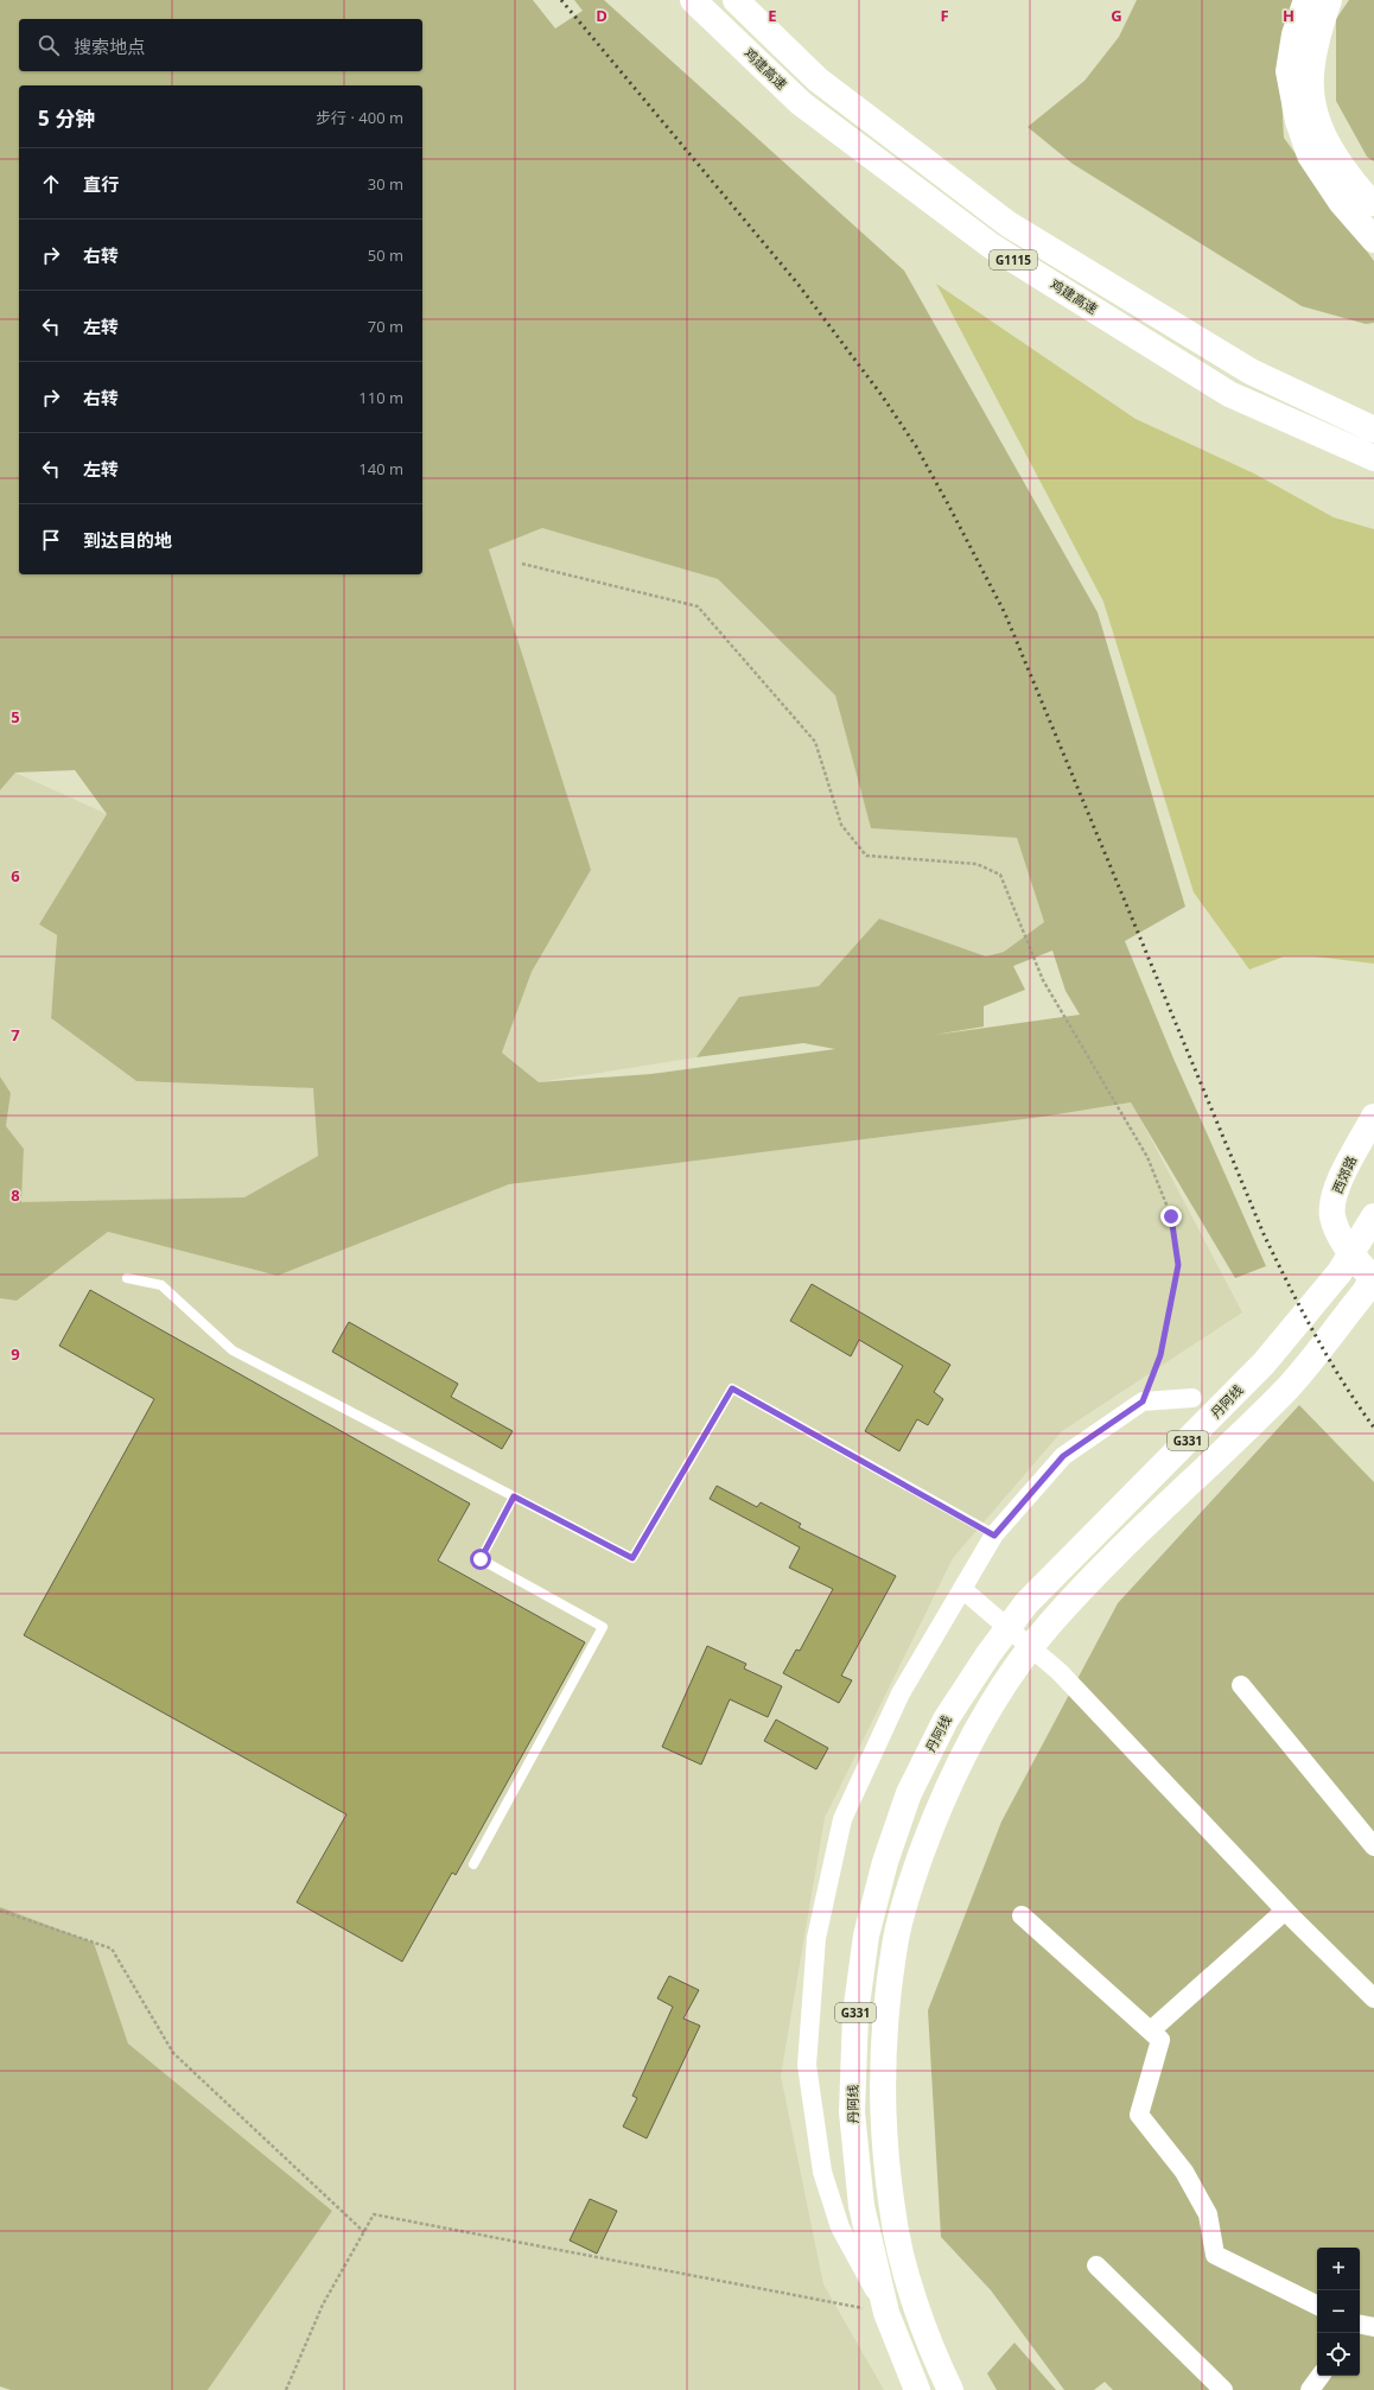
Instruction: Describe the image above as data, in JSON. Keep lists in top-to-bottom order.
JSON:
{
  "streets": {
    "main road": [
      "鸡建高速",
      "G1115",
      "西郊路",
      "丹阿线",
      "G331"
    ]
  },
  "crossings": [
    ["西郊路", "G331"]
  ],
  "page": {
    "search": "搜索地点",
    "heading": ["5 分钟", "步行 · 400 m"],
    "list": [
      ["直行", "30 m"],
      ["右转", "50 m"],
      ["左转", "70 m"],
      ["右转", "110 m"],
      ["左转", "140 m"],
      "到达目的地"
    ],
    "map_buttons": ["+", "−"]
  },
  "grid": {
    "columns": [
      "D",
      "E",
      "F",
      "G",
      "H"
    ],
    "rows": [
      "5",
      "6",
      "7",
      "8",
      "9"
    ]
  }
}
